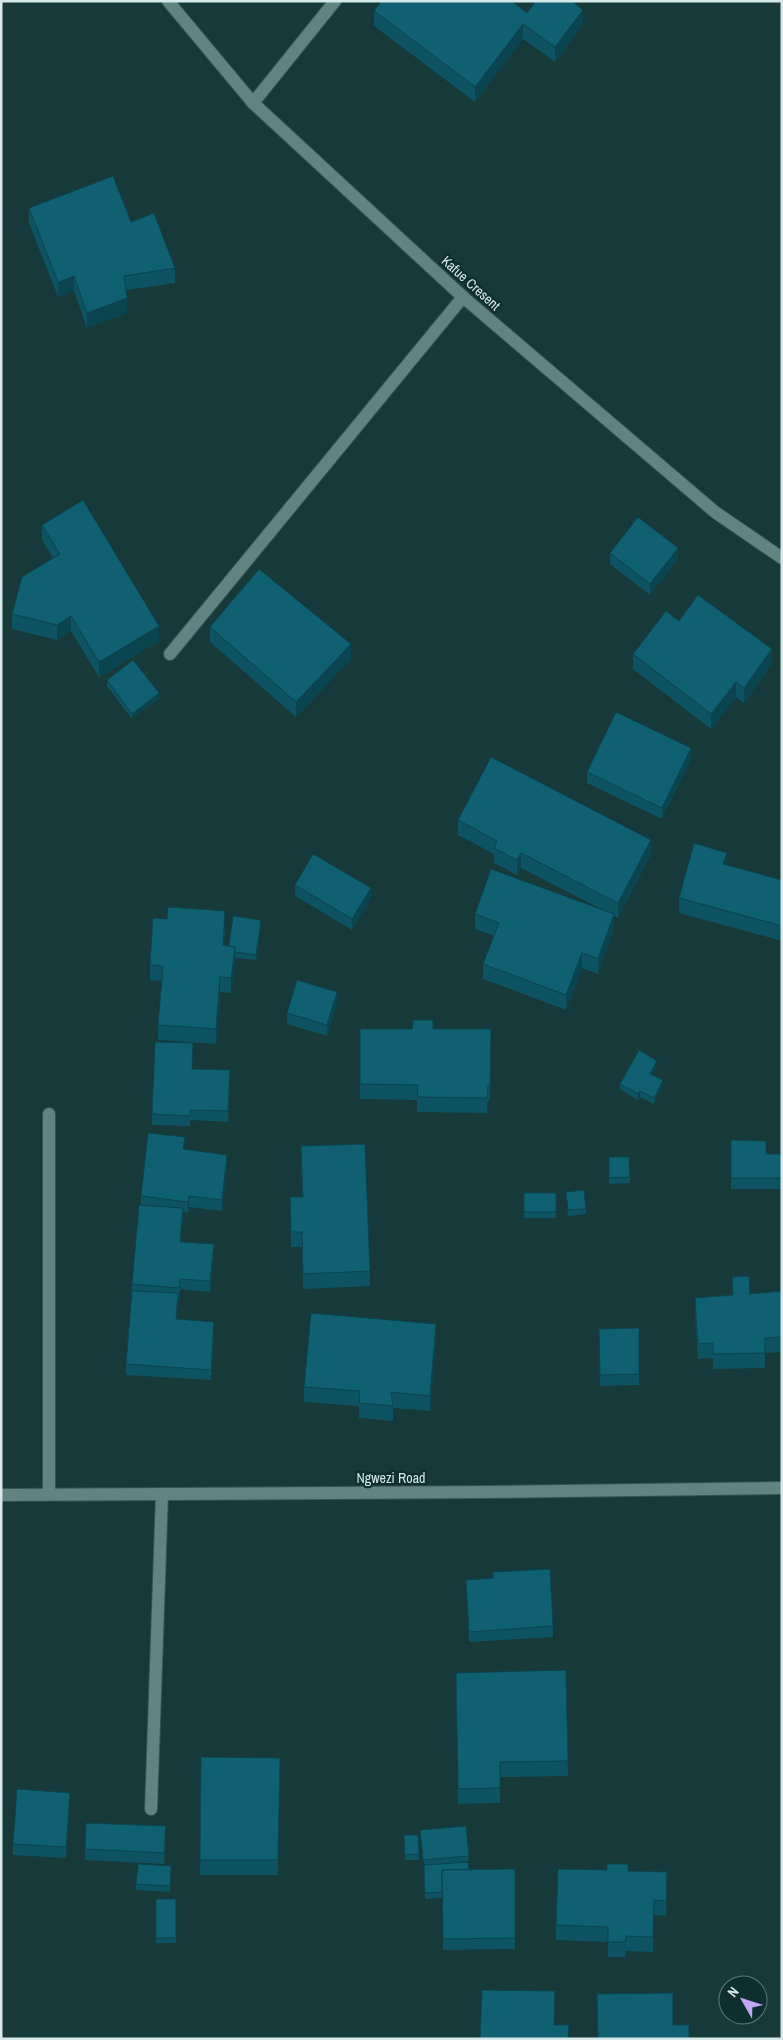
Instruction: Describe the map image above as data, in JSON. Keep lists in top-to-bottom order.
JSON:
{
  "streets": {
    "street": ["Kafue Cresent", "Ngwezi Road"]
  },
  "north": "top left"
}
